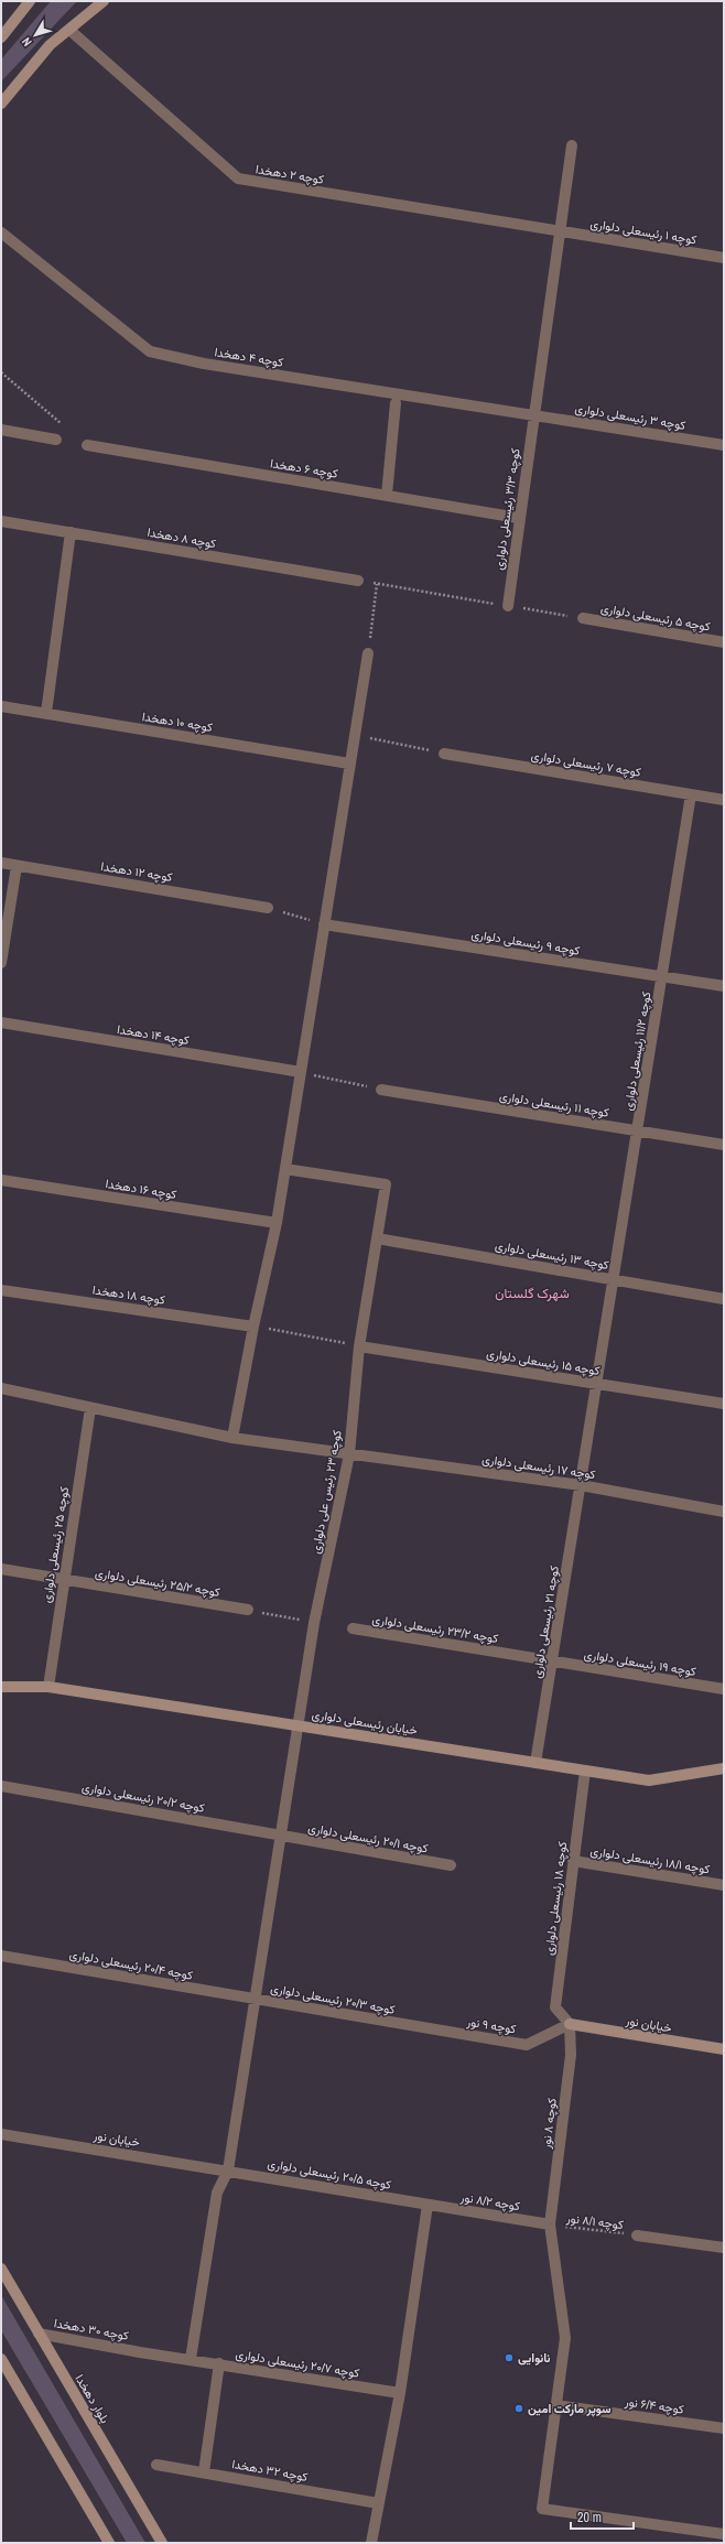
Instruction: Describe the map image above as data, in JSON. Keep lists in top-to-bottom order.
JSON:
{
  "streets": {
    "street": [
      "کوچه ۲ دهخدا",
      "کوچه ۱ رئیسعلی دلواری",
      "کوچه ۴ دهخدا",
      "کوچه ۳ رئیسعلی دلواری",
      "کوچه ۶ دهخدا",
      "کوچه ۳/۳ رئیسعلی دلواری",
      "کوچه ۸ دهخدا",
      "کوچه ۵ رئیسعلی دلواری",
      "کوچه ۱۰ دهخدا",
      "کوچه ۷ رئیسعلی دلواری",
      "کوچه ۱۲ دهخدا",
      "کوچه ۹ رئیسعلی دلواری",
      "کوچه ۱۴ دهخدا",
      "کوچه ۱۱/۲ رئیسعلی دلواری",
      "کوچه ۱۱ رئیسعلی دلواری",
      "کوچه ۱۶ دهخدا",
      "کوچه ۱۳ رئیسعلی دلواری",
      "کوچه ۱۸ دهخدا",
      "کوچه ۱۵ رئیسعلی دلواری",
      "کوچه ۱۷ رئیسعلی دلواری",
      "کوچه ۲۳ رئیس علی دلواری",
      "کوچه ۲۵ رئیسعلی دلواری",
      "کوچه ۲۵/۲ رئیسعلی دلواری",
      "کوچه ۲۱ رئیسعلی دلواری",
      "کوچه ۲۳/۲ رئیسعلی دلواری",
      "کوچه ۱۹ رئیسعلی دلواری",
      "خیابان رئیسعلی دلواری",
      "کوچه ۲۰/۲ رئیسعلی دلواری",
      "کوچه ۲۰/۱ رئیسعلی دلواری",
      "کوچه ۱۸/۱ رئیسعلی دلواری",
      "کوچه ۱۸ رئیسعلی دلواری",
      "کوچه ۲۰/۴ رئیسعلی دلواری",
      "کوچه ۲۰/۳ رئیسعلی دلواری",
      "خیابان نور",
      "کوچه ۹ نور",
      "کوچه ۸ نور",
      "کوچه ۲۰/۵ رئیسعلی دلواری",
      "کوچه ۸/۲ نور",
      "کوچه ۳۰ دهخدا",
      "کوچه ۲۰/۷ رئیسعلی دلواری",
      "بلوار دهخدا",
      "کوچه ۶/۴ نور",
      "کوچه ۳۲ دهخدا"
    ],
    "path": ["کوچه ۸/۱ نور"]
  },
  "crossings": [
    ["کوچه ۲ دهخدا", "کوچه ۱ رئیسعلی دلواری"],
    ["کوچه ۲ دهخدا", "کوچه ۳/۳ رئیسعلی دلواری"],
    ["کوچه ۱ رئیسعلی دلواری", "کوچه ۳/۳ رئیسعلی دلواری"],
    ["کوچه ۴ دهخدا", "کوچه ۳ رئیسعلی دلواری"],
    ["کوچه ۴ دهخدا", "کوچه ۳/۳ رئیسعلی دلواری"],
    ["کوچه ۳ رئیسعلی دلواری", "کوچه ۳/۳ رئیسعلی دلواری"],
    ["کوچه ۶ دهخدا", "کوچه ۳/۳ رئیسعلی دلواری"],
    ["کوچه ۷ رئیسعلی دلواری", "کوچه ۱۱/۲ رئیسعلی دلواری"],
    ["کوچه ۹ رئیسعلی دلواری", "کوچه ۱۱/۲ رئیسعلی دلواری"],
    ["کوچه ۱۱/۲ رئیسعلی دلواری", "کوچه ۱۱ رئیسعلی دلواری"],
    ["کوچه ۱۱/۲ رئیسعلی دلواری", "کوچه ۱۳ رئیسعلی دلواری"],
    ["کوچه ۱۱/۲ رئیسعلی دلواری", "کوچه ۲۱ رئیسعلی دلواری"],
    ["کوچه ۱۳ رئیسعلی دلواری", "کوچه ۲۳ رئیس علی دلواری"],
    ["کوچه ۱۳ رئیسعلی دلواری", "کوچه ۲۱ رئیسعلی دلواری"],
    ["کوچه ۱۵ رئیسعلی دلواری", "کوچه ۲۳ رئیس علی دلواری"],
    ["کوچه ۱۵ رئیسعلی دلواری", "کوچه ۲۱ رئیسعلی دلواری"],
    ["کوچه ۱۷ رئیسعلی دلواری", "کوچه ۲۳ رئیس علی دلواری"],
    ["کوچه ۱۷ رئیسعلی دلواری", "کوچه ۲۵ رئیسعلی دلواری"],
    ["کوچه ۱۷ رئیسعلی دلواری", "کوچه ۲۱ رئیسعلی دلواری"],
    ["کوچه ۲۳ رئیس علی دلواری", "خیابان رئیسعلی دلواری"],
    ["کوچه ۲۳ رئیس علی دلواری", "کوچه ۲۰/۲ رئیسعلی دلواری"],
    ["کوچه ۲۳ رئیس علی دلواری", "کوچه ۲۰/۱ رئیسعلی دلواری"],
    ["کوچه ۲۳ رئیس علی دلواری", "کوچه ۲۰/۴ رئیسعلی دلواری"],
    ["کوچه ۲۳ رئیس علی دلواری", "کوچه ۲۰/۳ رئیسعلی دلواری"],
    ["کوچه ۲۳ رئیس علی دلواری", "خیابان نور"],
    ["کوچه ۲۳ رئیس علی دلواری", "کوچه ۲۰/۵ رئیسعلی دلواری"],
    ["کوچه ۲۳ رئیس علی دلواری", "کوچه ۳۰ دهخدا"],
    ["کوچه ۲۳ رئیس علی دلواری", "کوچه ۲۰/۷ رئیسعلی دلواری"],
    ["کوچه ۲۵ رئیسعلی دلواری", "کوچه ۲۵/۲ رئیسعلی دلواری"],
    ["کوچه ۲۵ رئیسعلی دلواری", "خیابان رئیسعلی دلواری"],
    ["کوچه ۲۱ رئیسعلی دلواری", "کوچه ۲۳/۲ رئیسعلی دلواری"],
    ["کوچه ۲۱ رئیسعلی دلواری", "کوچه ۱۹ رئیسعلی دلواری"],
    ["کوچه ۲۱ رئیسعلی دلواری", "خیابان رئیسعلی دلواری"],
    ["کوچه ۲۳/۲ رئیسعلی دلواری", "کوچه ۱۹ رئیسعلی دلواری"],
    ["خیابان رئیسعلی دلواری", "کوچه ۱۸ رئیسعلی دلواری"],
    ["کوچه ۲۰/۲ رئیسعلی دلواری", "کوچه ۲۰/۱ رئیسعلی دلواری"],
    ["کوچه ۱۸/۱ رئیسعلی دلواری", "کوچه ۱۸ رئیسعلی دلواری"],
    ["کوچه ۱۸ رئیسعلی دلواری", "خیابان نور"],
    ["کوچه ۱۸ رئیسعلی دلواری", "کوچه ۹ نور"],
    ["کوچه ۱۸ رئیسعلی دلواری", "کوچه ۸ نور"],
    ["کوچه ۲۰/۴ رئیسعلی دلواری", "کوچه ۲۰/۳ رئیسعلی دلواری"],
    ["کوچه ۲۰/۳ رئیسعلی دلواری", "کوچه ۹ نور"],
    ["خیابان نور", "کوچه ۹ نور"],
    ["خیابان نور", "کوچه ۸ نور"],
    ["خیابان نور", "کوچه ۲۰/۵ رئیسعلی دلواری"],
    ["کوچه ۹ نور", "کوچه ۸ نور"],
    ["کوچه ۸ نور", "کوچه ۸/۲ نور"],
    ["کوچه ۸ نور", "کوچه ۸/۱ نور"],
    ["کوچه ۸ نور", "کوچه ۶/۴ نور"],
    ["کوچه ۲۰/۵ رئیسعلی دلواری", "کوچه ۸/۲ نور"],
    ["کوچه ۸/۲ نور", "کوچه ۸/۱ نور"],
    ["کوچه ۳۰ دهخدا", "کوچه ۲۰/۷ رئیسعلی دلواری"],
    ["کوچه ۳۰ دهخدا", "بلوار دهخدا"]
  ],
  "districts": ["شهرک گلستان"],
  "places": ["نانوایی", "سوپر مارکت امین"],
  "scale_bar": "20 m",
  "north": "bottom left"
}
